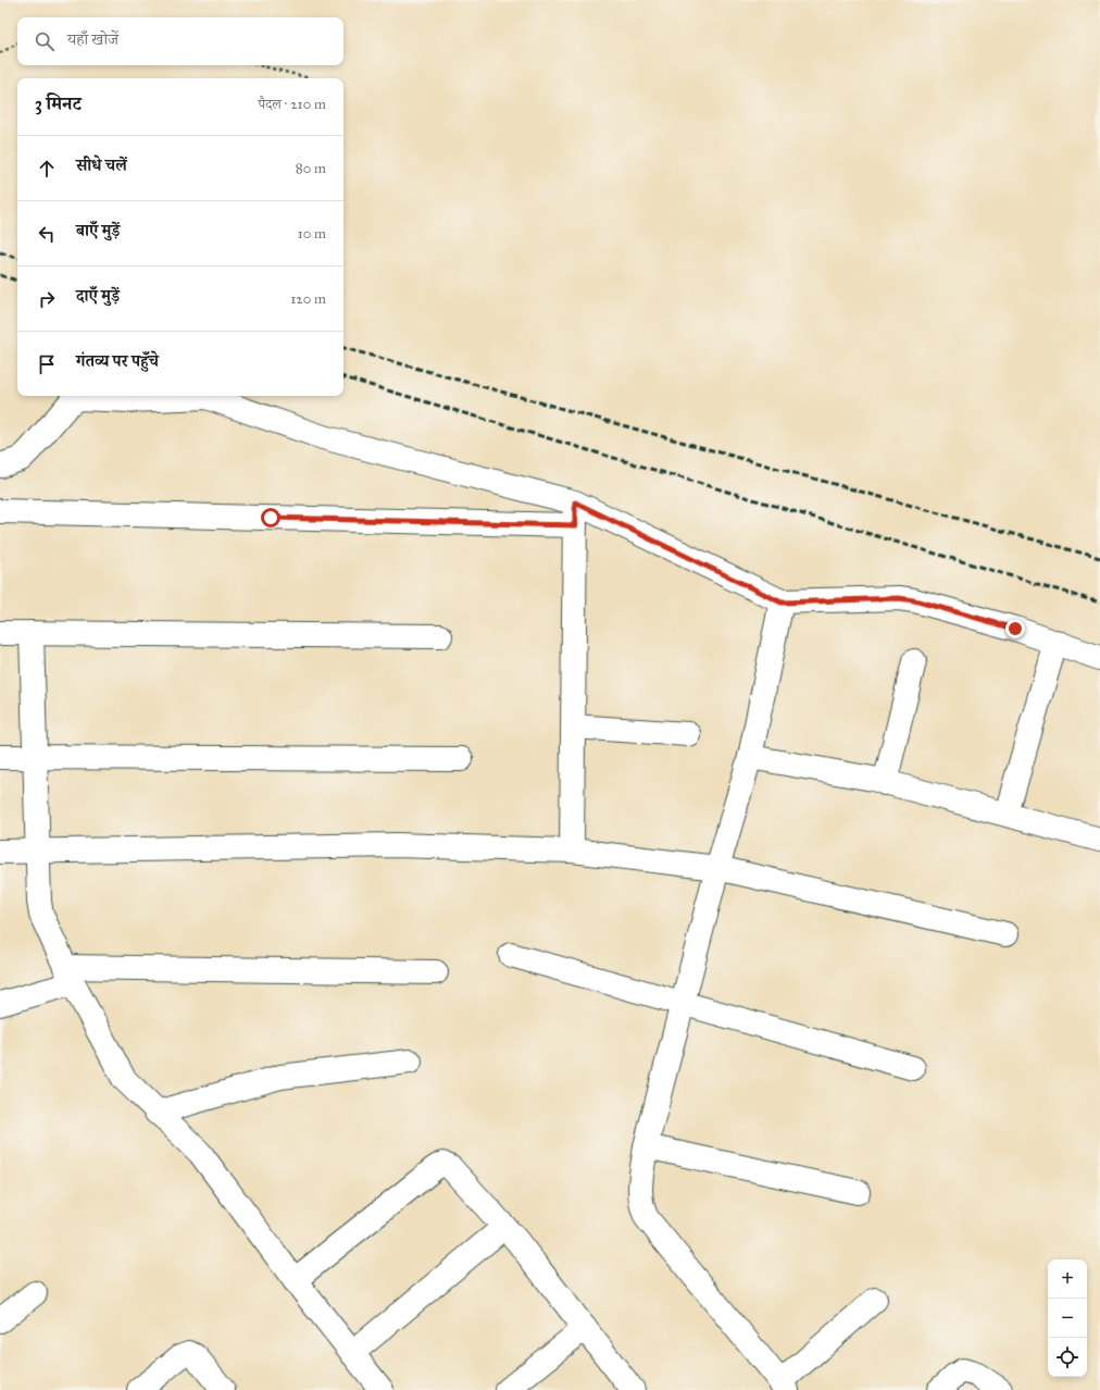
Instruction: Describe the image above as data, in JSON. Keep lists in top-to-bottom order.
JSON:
{
  "page": {
    "search": "यहाँ खोजें",
    "heading": ["3 मिनट", "पैदल · 210 m"],
    "list": [
      ["सीधे चलें", "80 m"],
      ["बाएँ मुड़ें", "10 m"],
      ["दाएँ मुड़ें", "120 m"],
      "गंतव्य पर पहुँचे"
    ],
    "map_buttons": ["+", "−"]
  }
}
